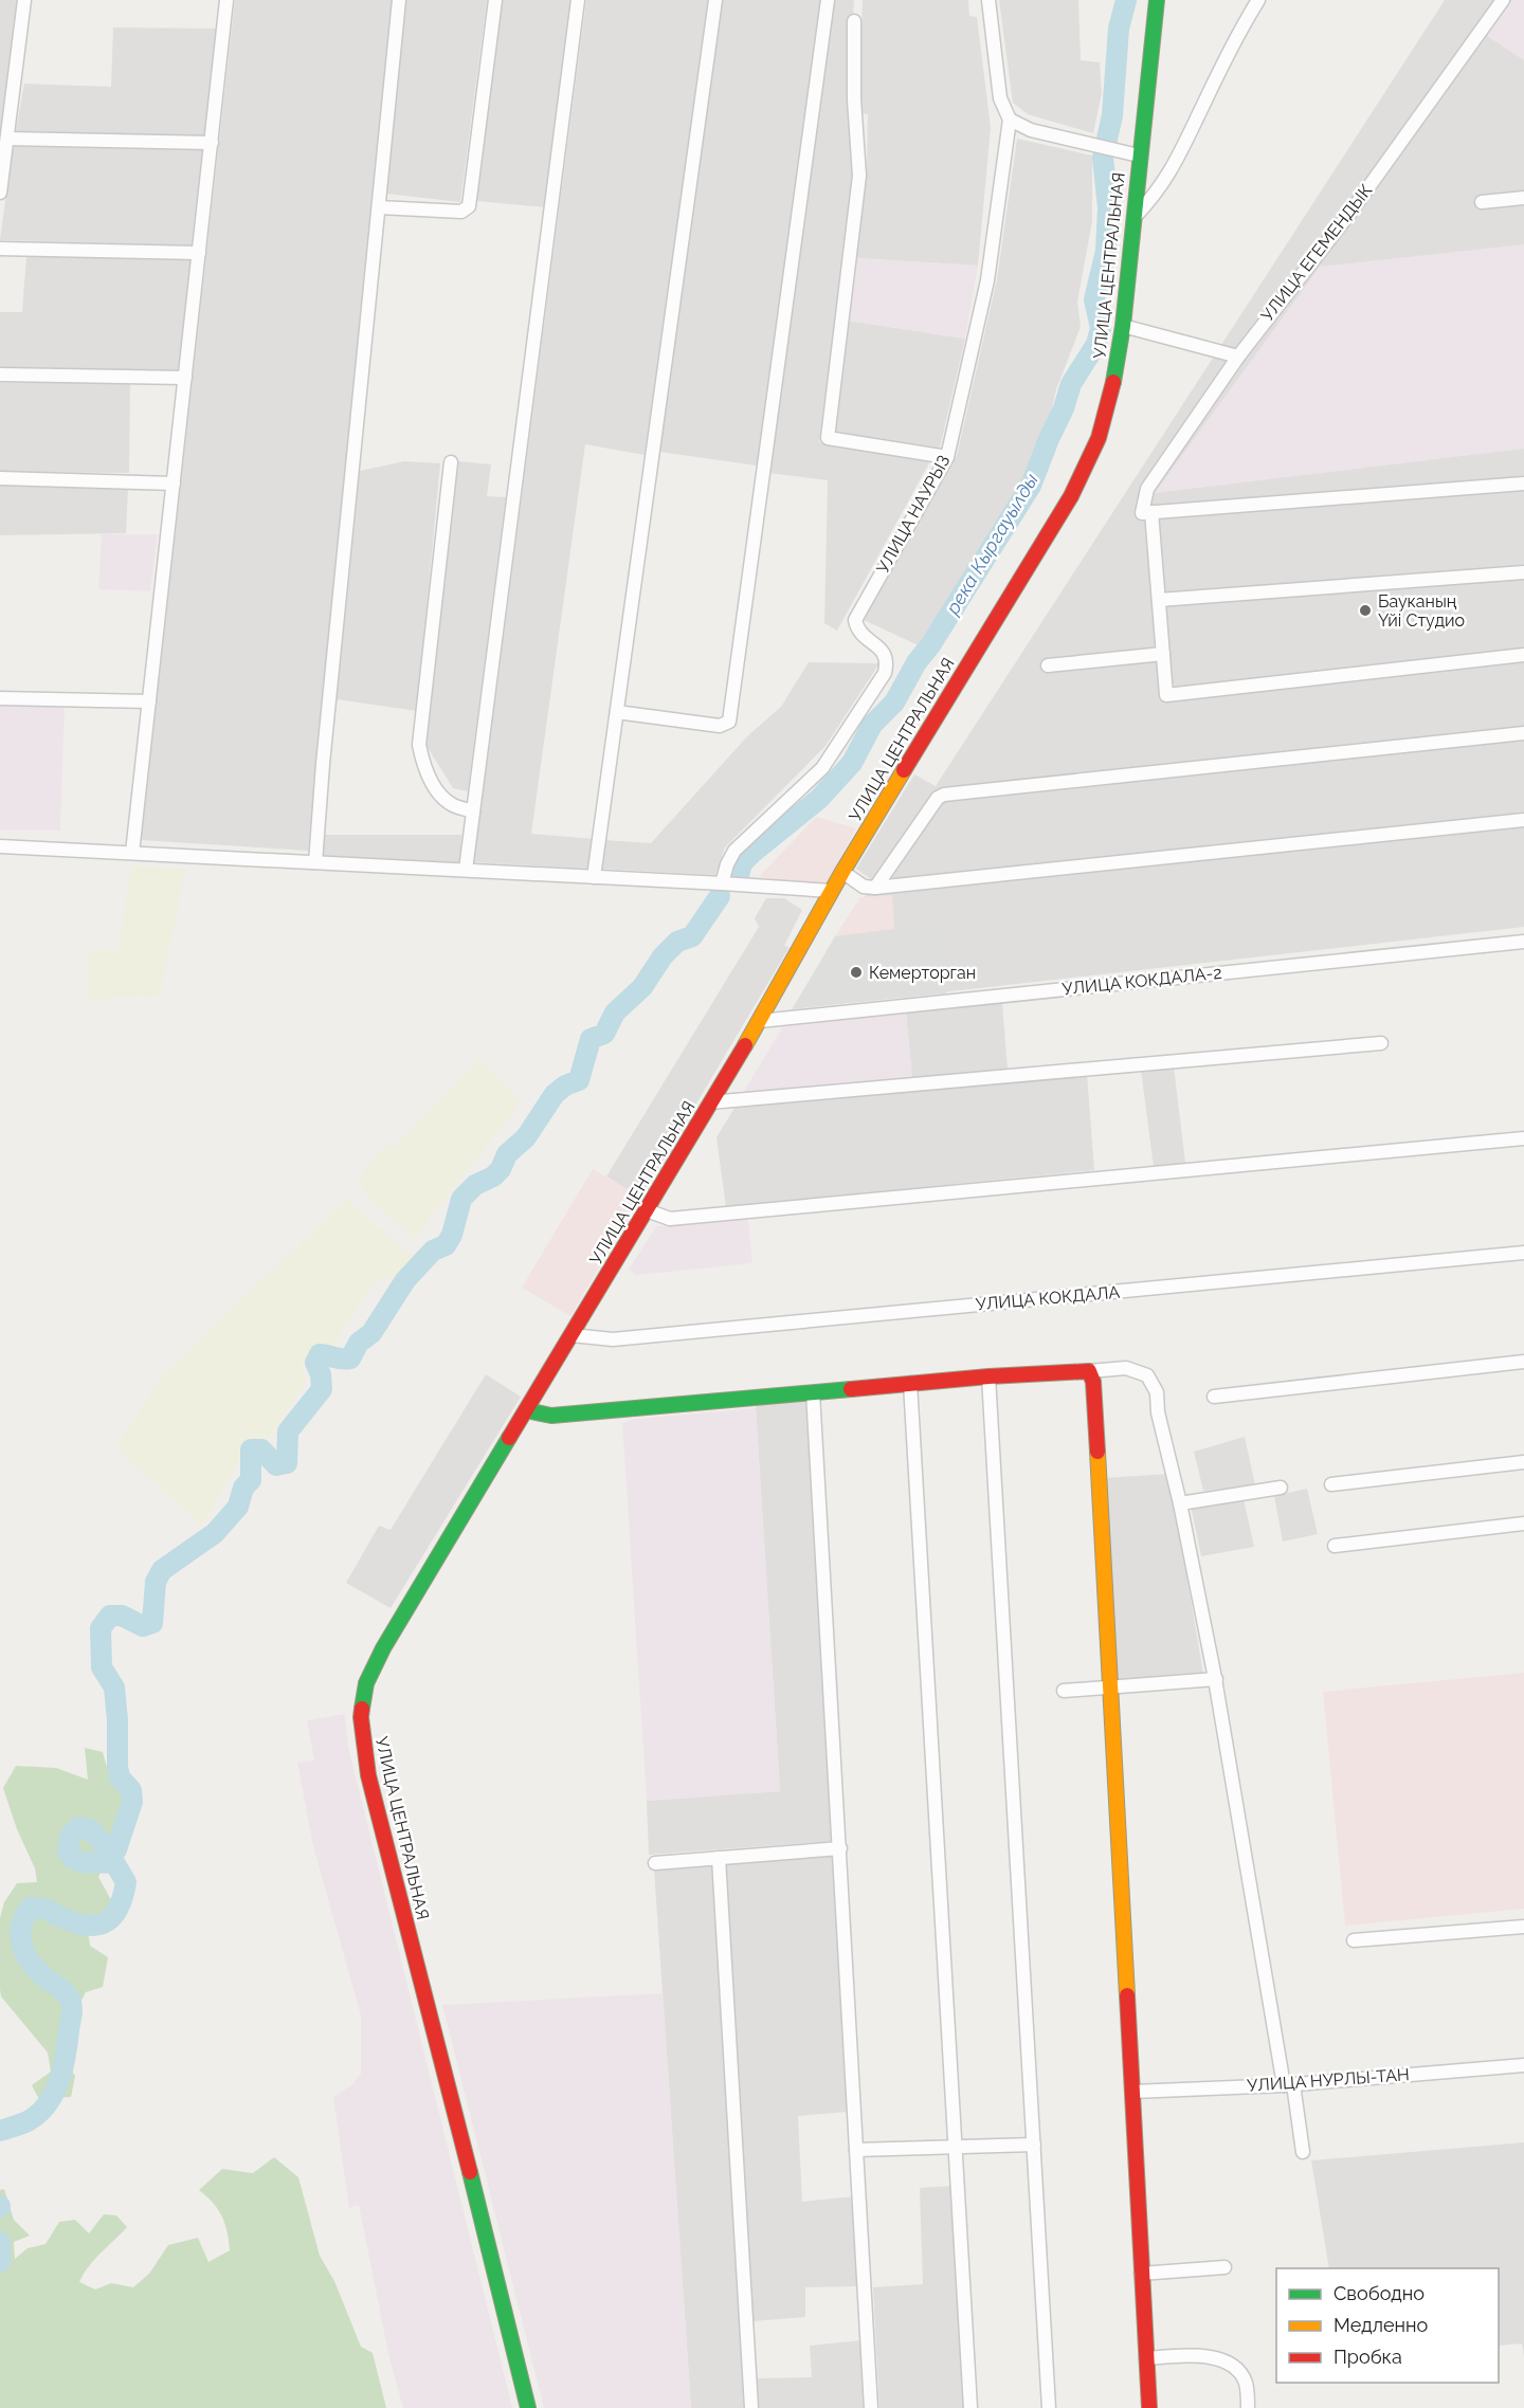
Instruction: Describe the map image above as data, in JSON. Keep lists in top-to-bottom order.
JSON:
{
  "streets": {
    "main road": ["УЛИЦА ЦЕНТРАЛЬНАЯ"],
    "street": [
      "УЛИЦА ЕГЕМЕНДЫК",
      "УЛИЦА НАУРЫЗ",
      "УЛИЦА КОКДАЛА-2",
      "УЛИЦА КОКДАЛА",
      "УЛИЦА НУРЛЫ-ТАН"
    ]
  },
  "crossings": [
    ["УЛИЦА ЦЕНТРАЛЬНАЯ", "УЛИЦА КОКДАЛА-2"],
    ["УЛИЦА ЦЕНТРАЛЬНАЯ", "УЛИЦА КОКДАЛА"]
  ],
  "water": ["река Кыргауылды"],
  "places": ["Бауканың Үйі Студио", "Кемерторган"],
  "legend": ["Свободно", "Медленно", "Пробка"]
}
